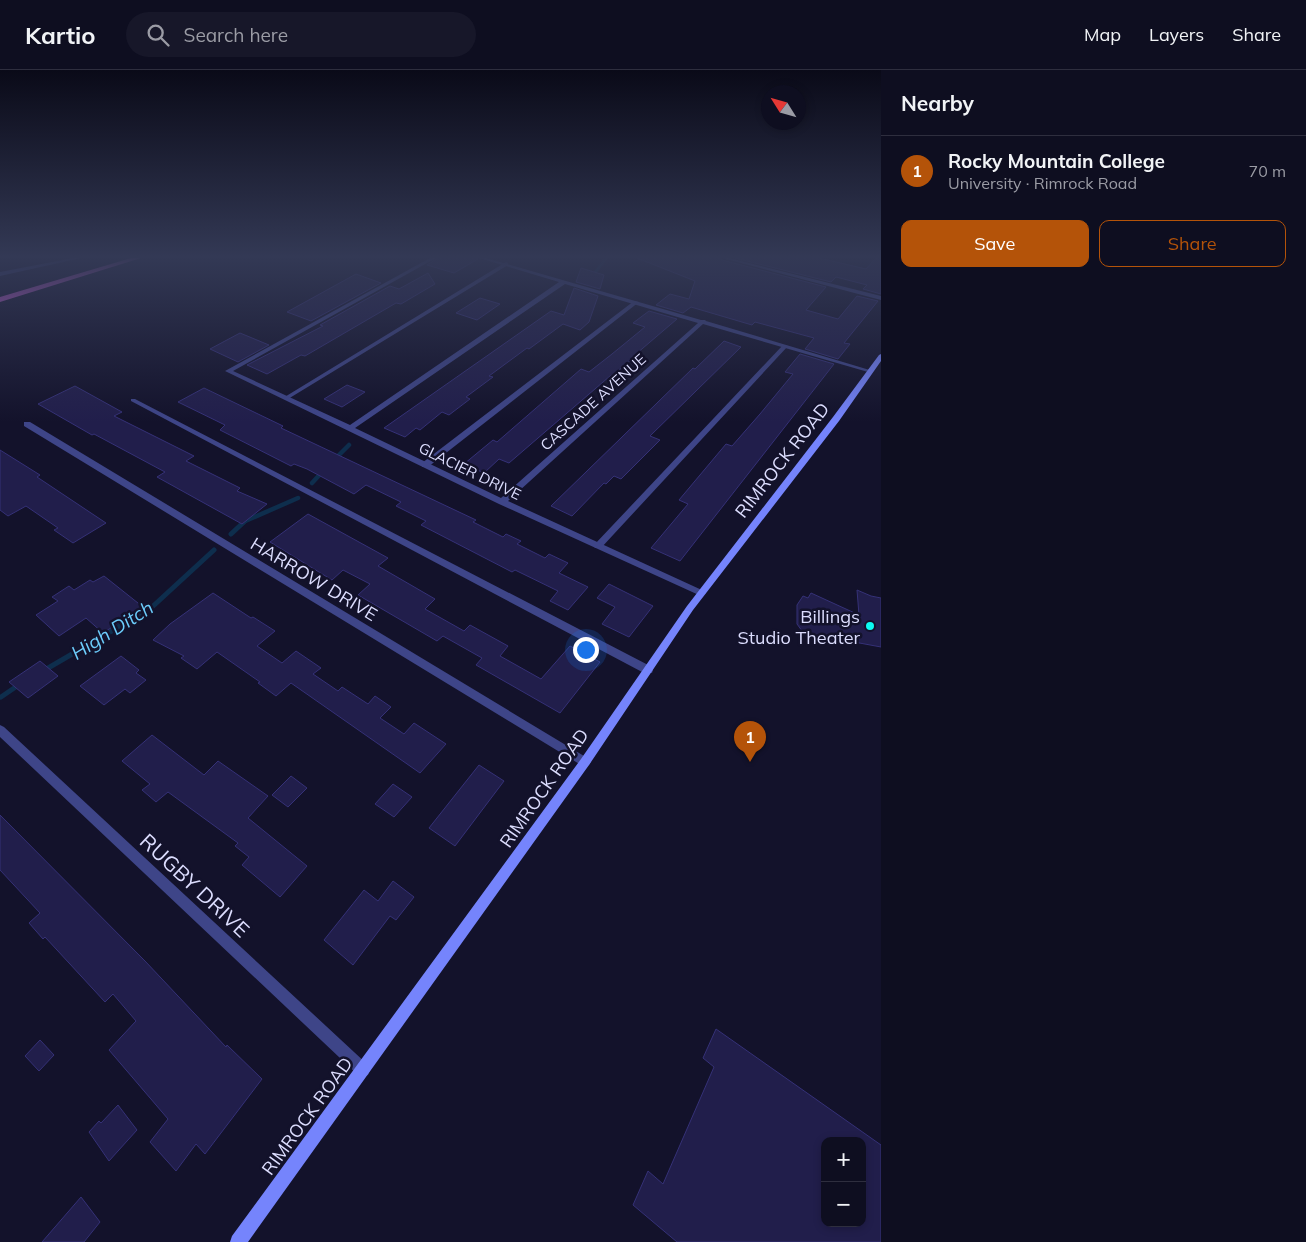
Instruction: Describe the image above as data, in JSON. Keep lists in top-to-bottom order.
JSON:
{
  "streets": {
    "main road": ["RIMROCK ROAD"],
    "street": [
      "CASCADE AVENUE",
      "GLACIER DRIVE",
      "HARROW DRIVE",
      "RUGBY DRIVE"
    ]
  },
  "crossings": [
    ["CASCADE AVENUE", "GLACIER DRIVE"],
    ["RIMROCK ROAD", "GLACIER DRIVE"],
    ["RIMROCK ROAD", "HARROW DRIVE"],
    ["RIMROCK ROAD", "RUGBY DRIVE"]
  ],
  "water": ["High Ditch"],
  "places": ["Billings Studio Theater"],
  "north": "top left",
  "page": {
    "header": "Kartio",
    "search": "Search here",
    "nav": ["Map", "Layers", "Share"],
    "heading": "Nearby",
    "list": [
      {
        "mark": "1",
        "name": "Rocky Mountain College",
        "note": "University · Rimrock Road",
        "value": "70 m"
      }
    ],
    "buttons": ["Save", "Share"],
    "pins": "1",
    "map_buttons": ["+", "−"]
  }
}
